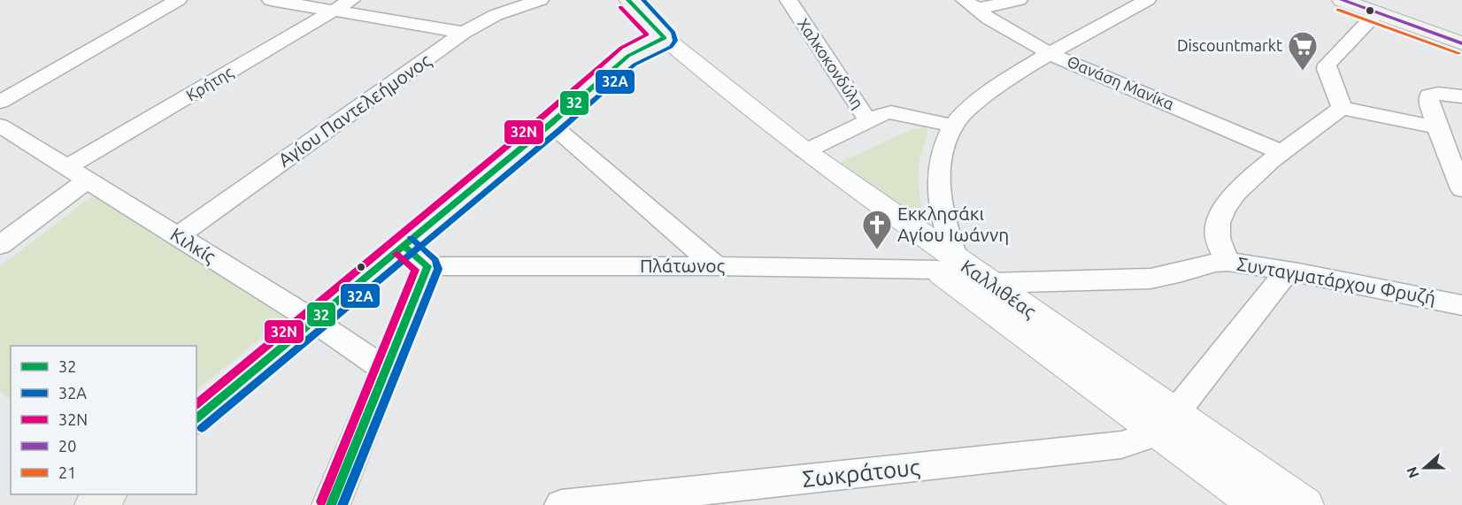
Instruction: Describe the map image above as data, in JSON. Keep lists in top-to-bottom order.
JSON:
{
  "streets": {
    "main road": ["Καλλιθέας"],
    "street": [
      "Χαλκοκονδύλη",
      "Θανάση Μανίκα",
      "Κρήτης",
      "Αγίου Παντελεήμονος",
      "Κιλκίς",
      "Πλάτωνος",
      "Συνταγματάρχου Φρυζή",
      "Σωκράτους"
    ]
  },
  "crossings": [
    ["Χαλκοκονδύλη", "Καλλιθέας"],
    ["Κρήτης", "Κιλκίς"],
    ["Αγίου Παντελεήμονος", "Κιλκίς"],
    ["Πλάτωνος", "Καλλιθέας"],
    ["Συνταγματάρχου Φρυζή", "Καλλιθέας"],
    ["Καλλιθέας", "Σωκράτους"]
  ],
  "places": {
    "supermarket": ["Discountmarkt"],
    "church": ["Εκκλησάκι Αγίου Ιωάννη"]
  },
  "lines": [
    "transit line 32",
    "transit line 32Α",
    "transit line 20",
    "transit line 32Ν",
    "transit line 21"
  ],
  "legend": [
    "32",
    "32Α",
    "32Ν",
    "20",
    "21"
  ],
  "north": "left"
}
